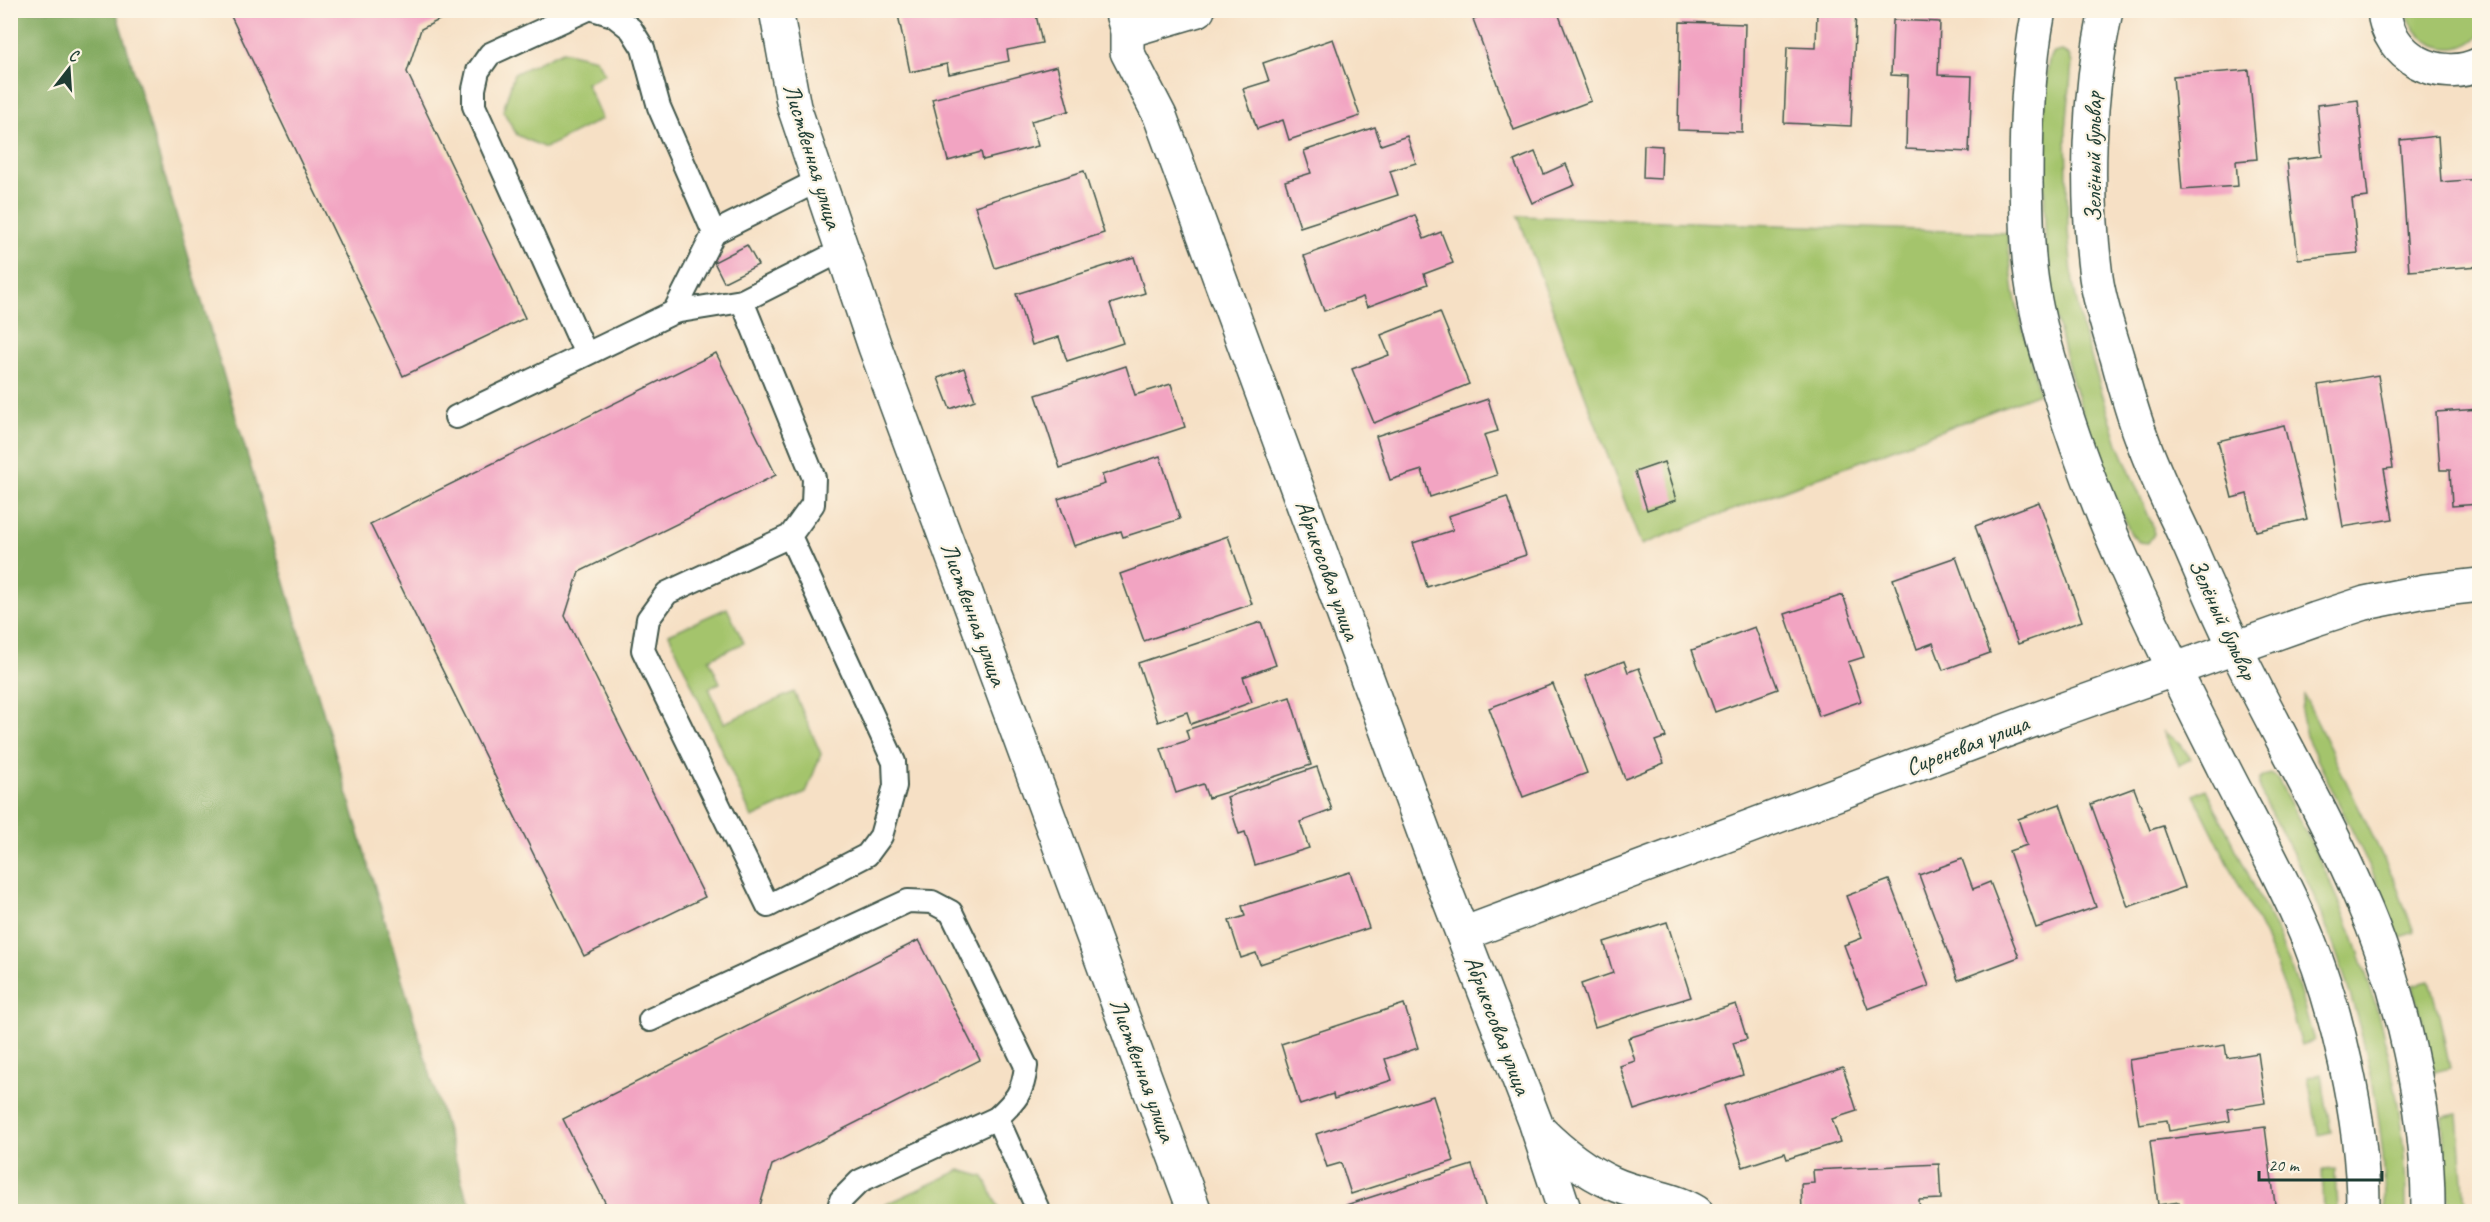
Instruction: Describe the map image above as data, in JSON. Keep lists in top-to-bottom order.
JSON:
{
  "streets": {
    "street": [
      "Лиственная улица",
      "Зелёный бульвар",
      "Абрикосовая улица",
      "Сиреневая улица"
    ]
  },
  "crossings": [
    ["Зелёный бульвар", "Сиреневая улица"],
    ["Абрикосовая улица", "Сиреневая улица"]
  ],
  "scale_bar": "20 m",
  "north": "top"
}
